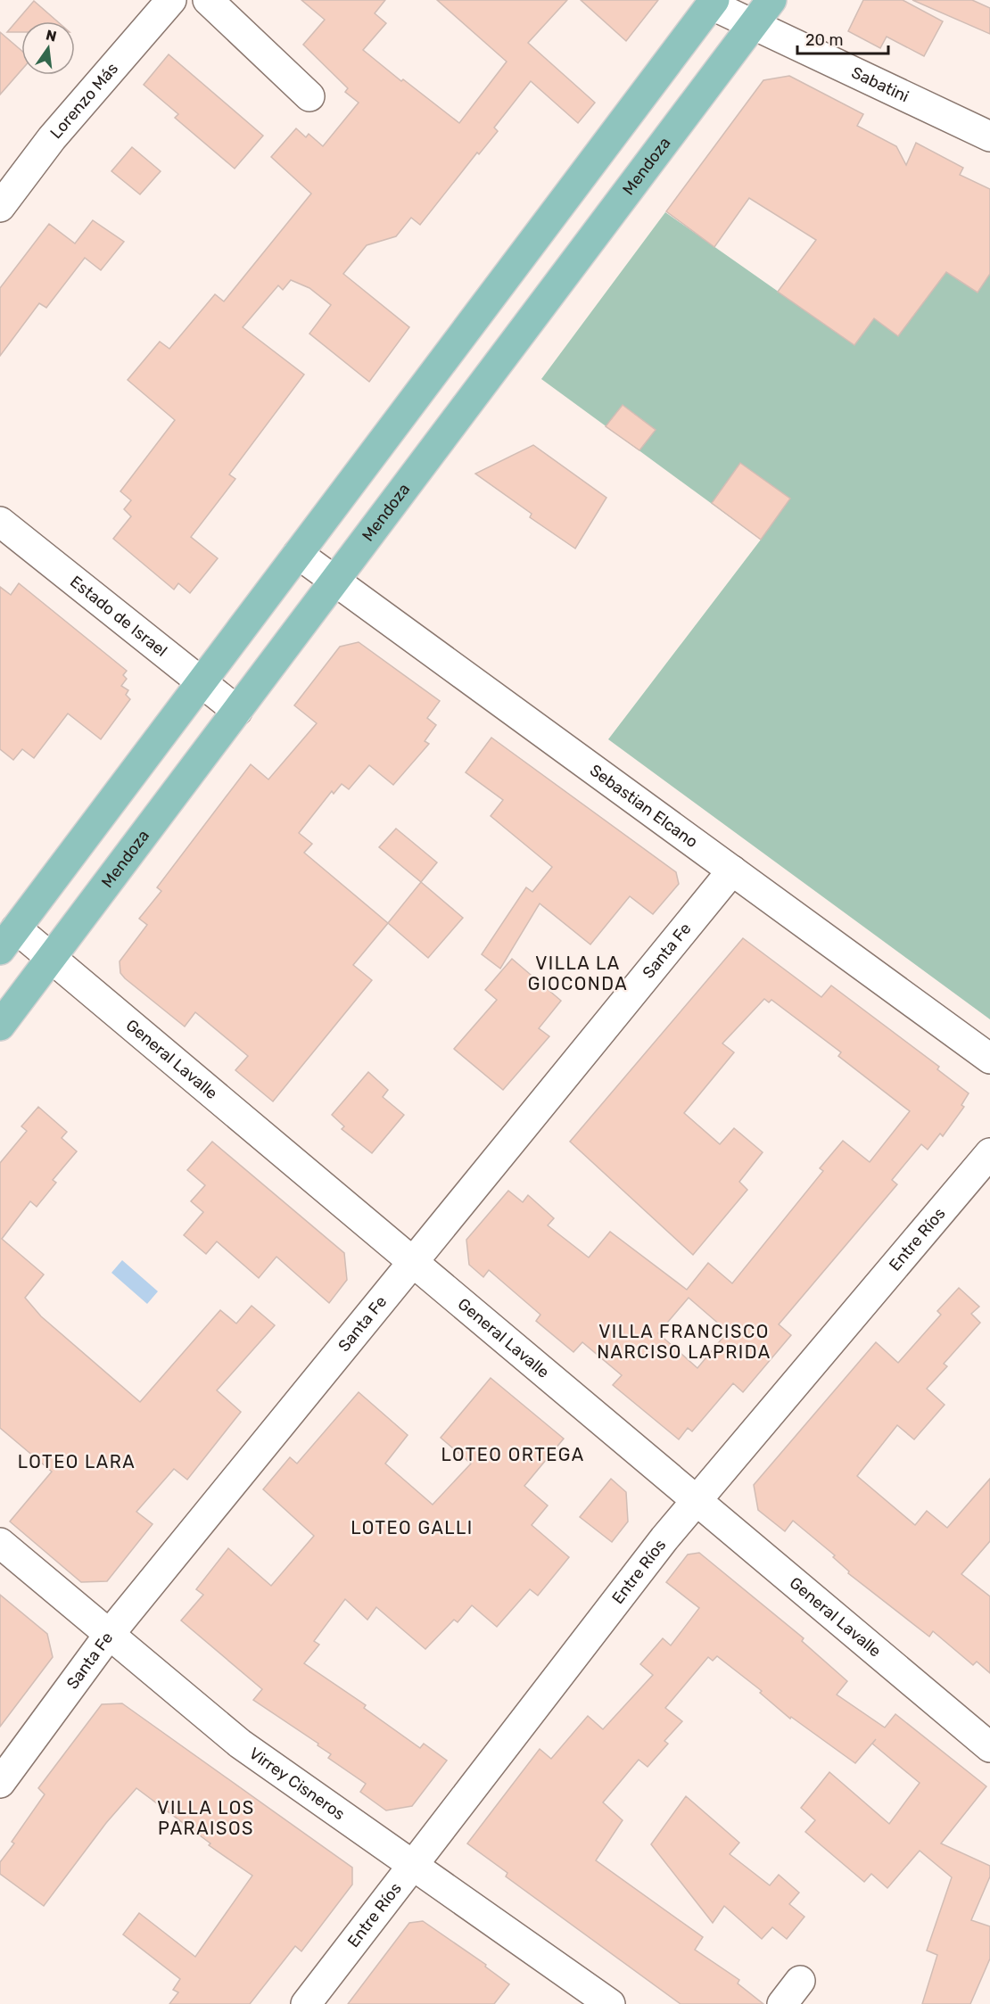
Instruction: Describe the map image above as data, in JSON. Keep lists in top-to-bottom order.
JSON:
{
  "streets": {
    "main road": ["Mendoza"],
    "street": [
      "Sabatini",
      "Lorenzo Más",
      "Estado de Israel",
      "Sebastian Elcano",
      "Santa Fe",
      "General Lavalle",
      "Entre Ríos",
      "Virrey Cisneros"
    ]
  },
  "crossings": [
    ["Sabatini", "Mendoza"],
    ["Mendoza", "Estado de Israel"],
    ["Mendoza", "Sebastian Elcano"],
    ["Mendoza", "General Lavalle"],
    ["Sebastian Elcano", "Santa Fe"],
    ["Santa Fe", "General Lavalle"],
    ["Santa Fe", "Virrey Cisneros"],
    ["General Lavalle", "Entre Ríos"],
    ["Entre Ríos", "Virrey Cisneros"]
  ],
  "districts": [
    "VILLA LA GIOCONDA",
    "VILLA FRANCISCO NARCISO LAPRIDA",
    "LOTEO ORTEGA",
    "LOTEO LARA",
    "LOTEO GALLI",
    "VILLA LOS PARAISOS"
  ],
  "scale_bar": "20 m",
  "north": "top"
}
